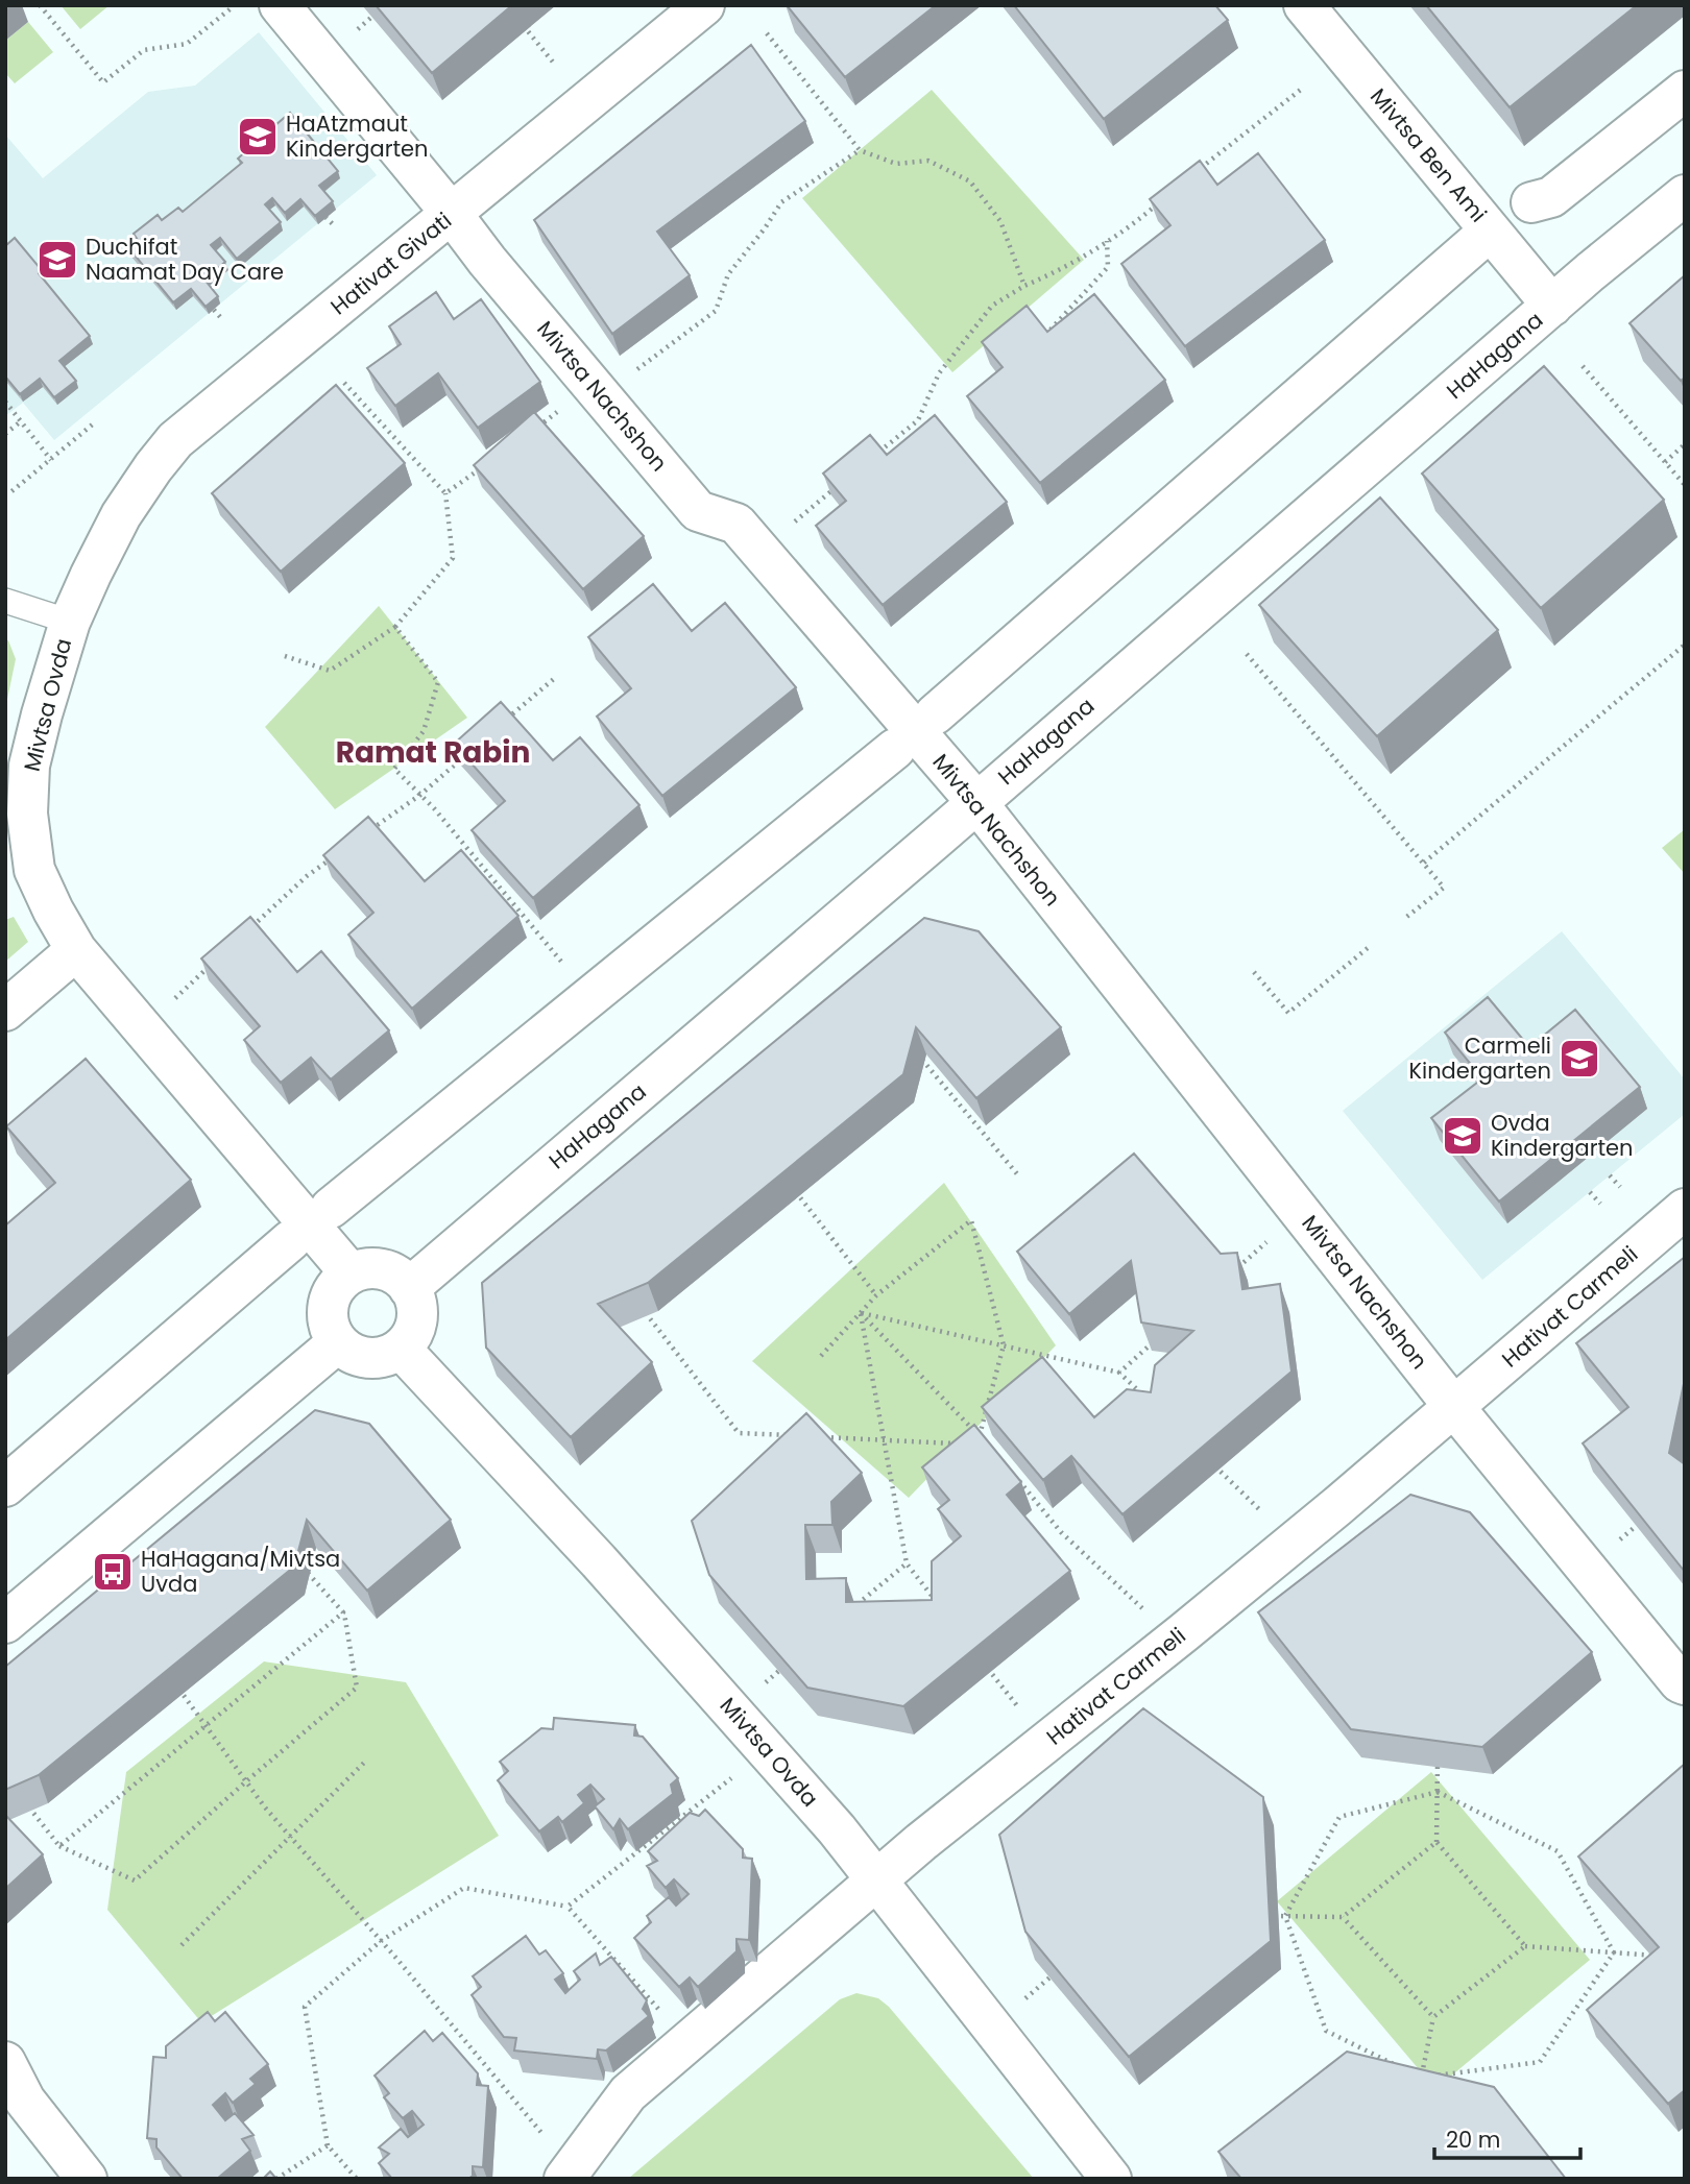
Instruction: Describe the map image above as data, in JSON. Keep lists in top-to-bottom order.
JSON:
{
  "streets": {
    "street": [
      "Mivtsa Ben Ami",
      "Hativat Givati",
      "HaHagana",
      "Mivtsa Nachshon",
      "Mivtsa Ovda",
      "Hativat Carmeli"
    ]
  },
  "crossings": [
    ["Mivtsa Ben Ami", "HaHagana"],
    ["Hativat Givati", "Mivtsa Nachshon"],
    ["Hativat Givati", "Mivtsa Ovda"],
    ["HaHagana", "Mivtsa Nachshon"],
    ["HaHagana", "Mivtsa Ovda"],
    ["Mivtsa Nachshon", "Hativat Carmeli"],
    ["Mivtsa Ovda", "Hativat Carmeli"]
  ],
  "districts": ["Ramat Rabin"],
  "places": {
    "school or university": [
      "HaAtzmaut Kindergarten",
      "Duchifat Naamat Day Care",
      "Carmeli Kindergarten",
      "Ovda Kindergarten"
    ],
    "bus stop": ["HaHagana/Mivtsa Uvda"]
  },
  "scale_bar": "20 m"
}
